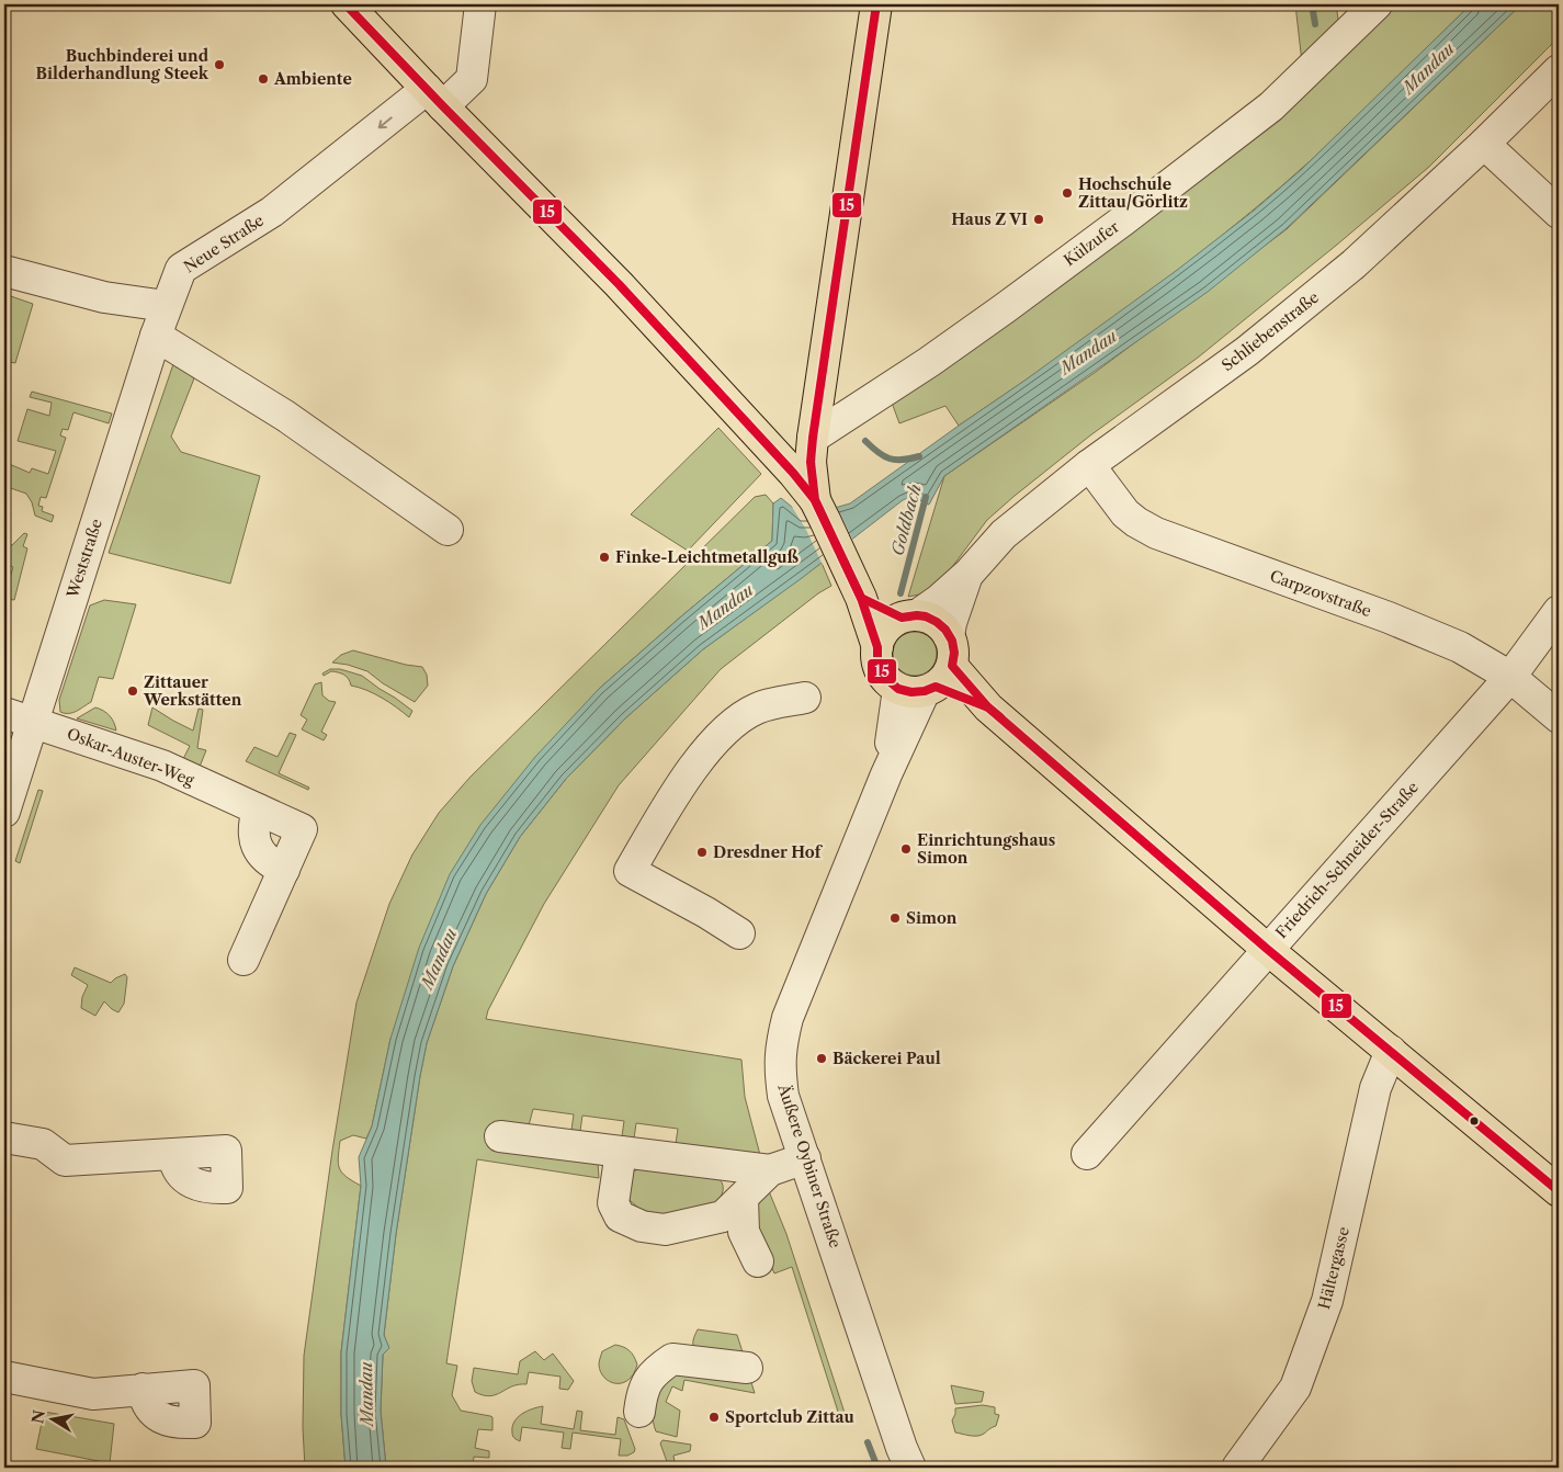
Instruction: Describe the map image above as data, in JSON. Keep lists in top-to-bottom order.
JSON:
{
  "streets": {
    "street": [
      "Neue Straße",
      "Külzufer",
      "Schliebenstraße",
      "Weststraße",
      "Carpzovstraße",
      "Oskar-Auster-Weg",
      "Friedrich-Schneider-Straße",
      "Äußere Oybiner Straße",
      "Hältergasse"
    ]
  },
  "crossings": [
    ["Neue Straße", "Weststraße"],
    ["Schliebenstraße", "Carpzovstraße"],
    ["Schliebenstraße", "Äußere Oybiner Straße"],
    ["Weststraße", "Oskar-Auster-Weg"],
    ["Carpzovstraße", "Friedrich-Schneider-Straße"]
  ],
  "one_way": ["Neue Straße"],
  "water": ["Mandau", "Goldbach"],
  "places": [
    "Buchbinderei und Bilderhandlung Steek",
    "Ambiente",
    "Hochschule Zittau/Görlitz",
    "Haus Z VI",
    "Finke-Leichtmetallguß",
    "Zittauer Werkstätten",
    "Einrichtungshaus Simon",
    "Dresdner Hof",
    "Simon",
    "Bäckerei Paul",
    "Sportclub Zittau"
  ],
  "lines": ["transit line 15"],
  "north": "left"
}
